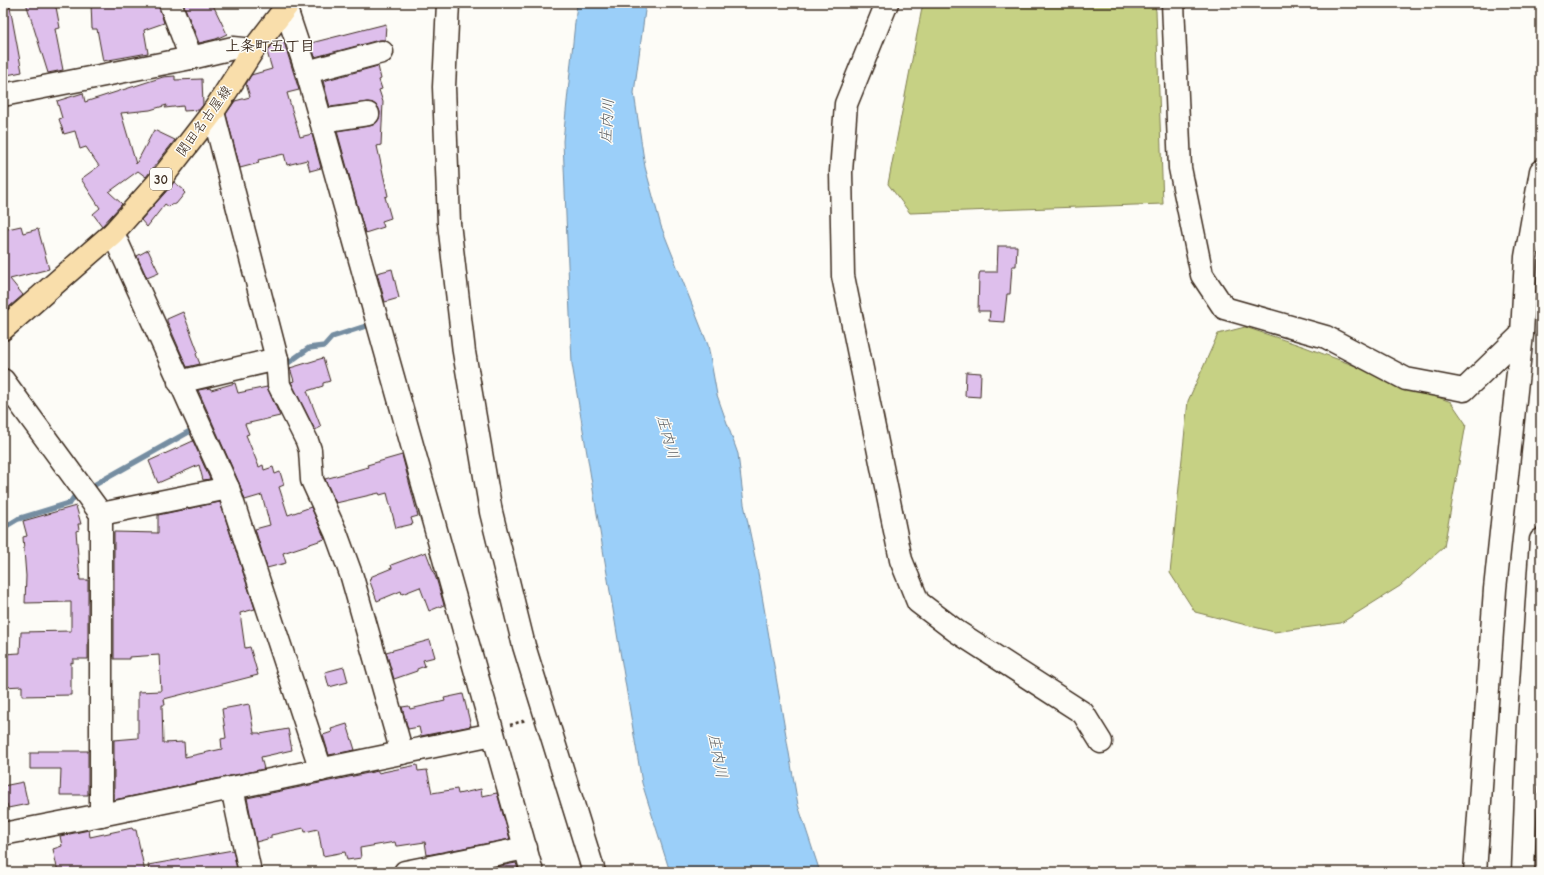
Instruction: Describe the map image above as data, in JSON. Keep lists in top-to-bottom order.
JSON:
{
  "streets": {
    "main road": ["関田名古屋線", "30"]
  },
  "districts": ["上条町五丁目"],
  "water": ["庄内川"]
}
